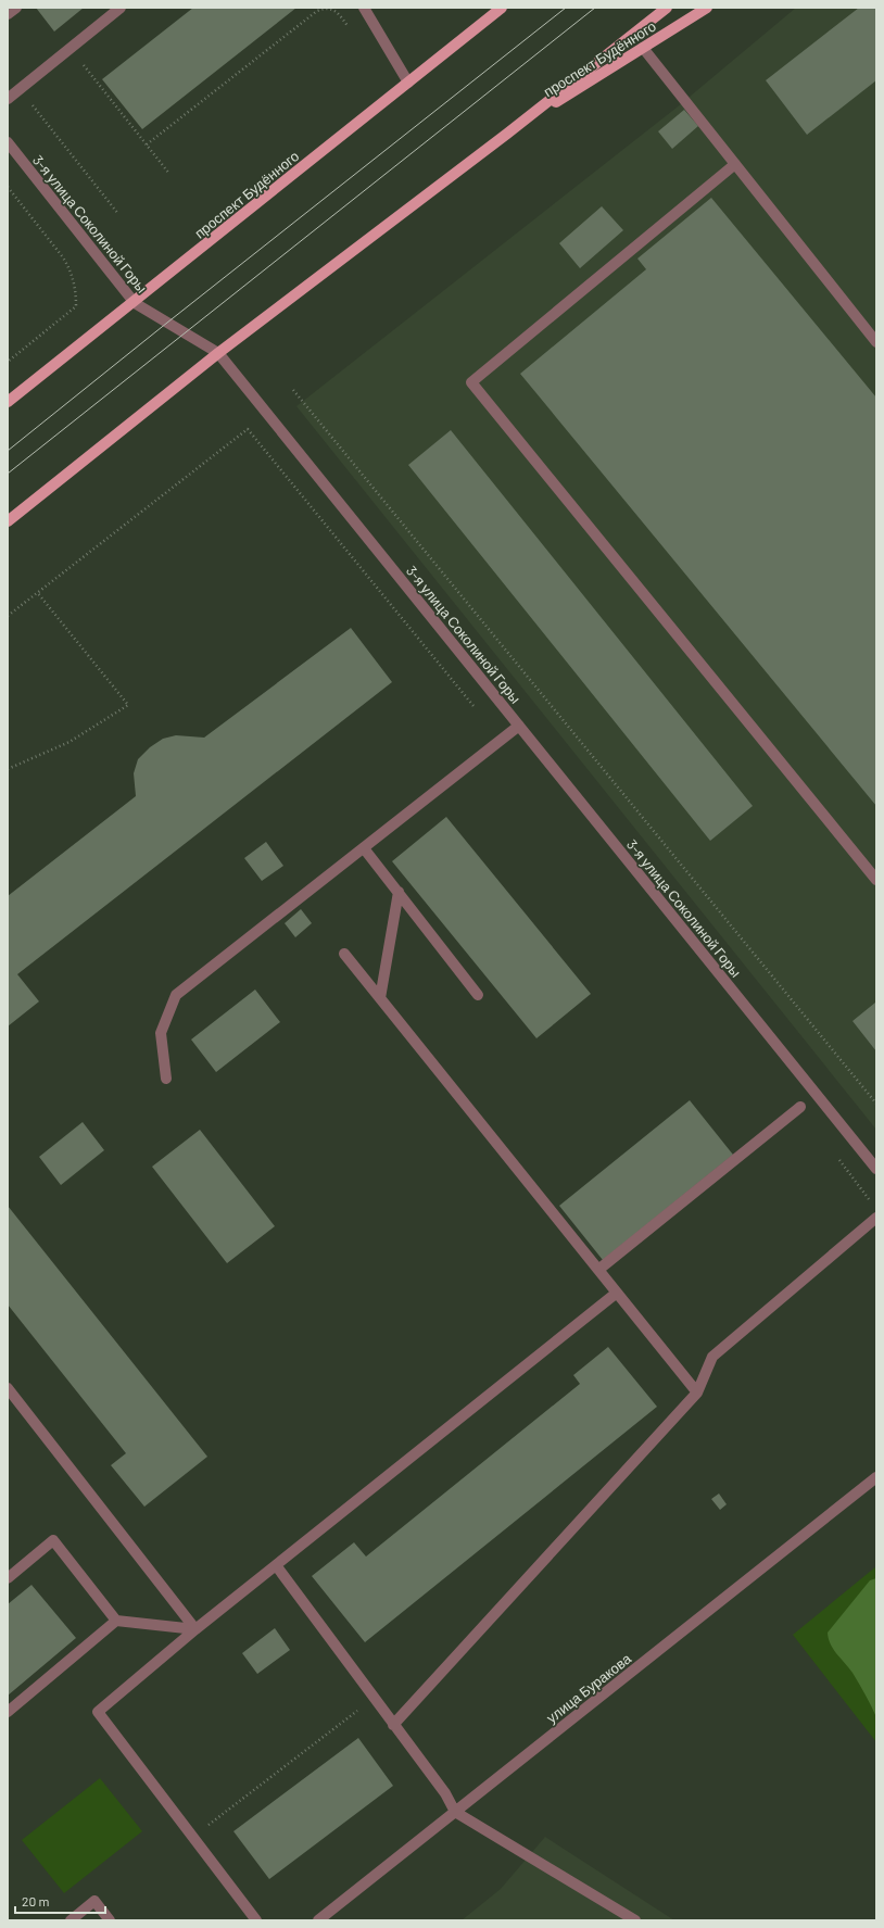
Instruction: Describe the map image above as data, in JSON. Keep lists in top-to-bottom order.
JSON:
{
  "streets": {
    "main road": ["проспект Будённого"],
    "street": ["3-я улица Соколиной Горы", "улица Буракова"]
  },
  "crossings": [
    ["проспект Будённого", "3-я улица Соколиной Горы"]
  ],
  "scale_bar": "20 m"
}
